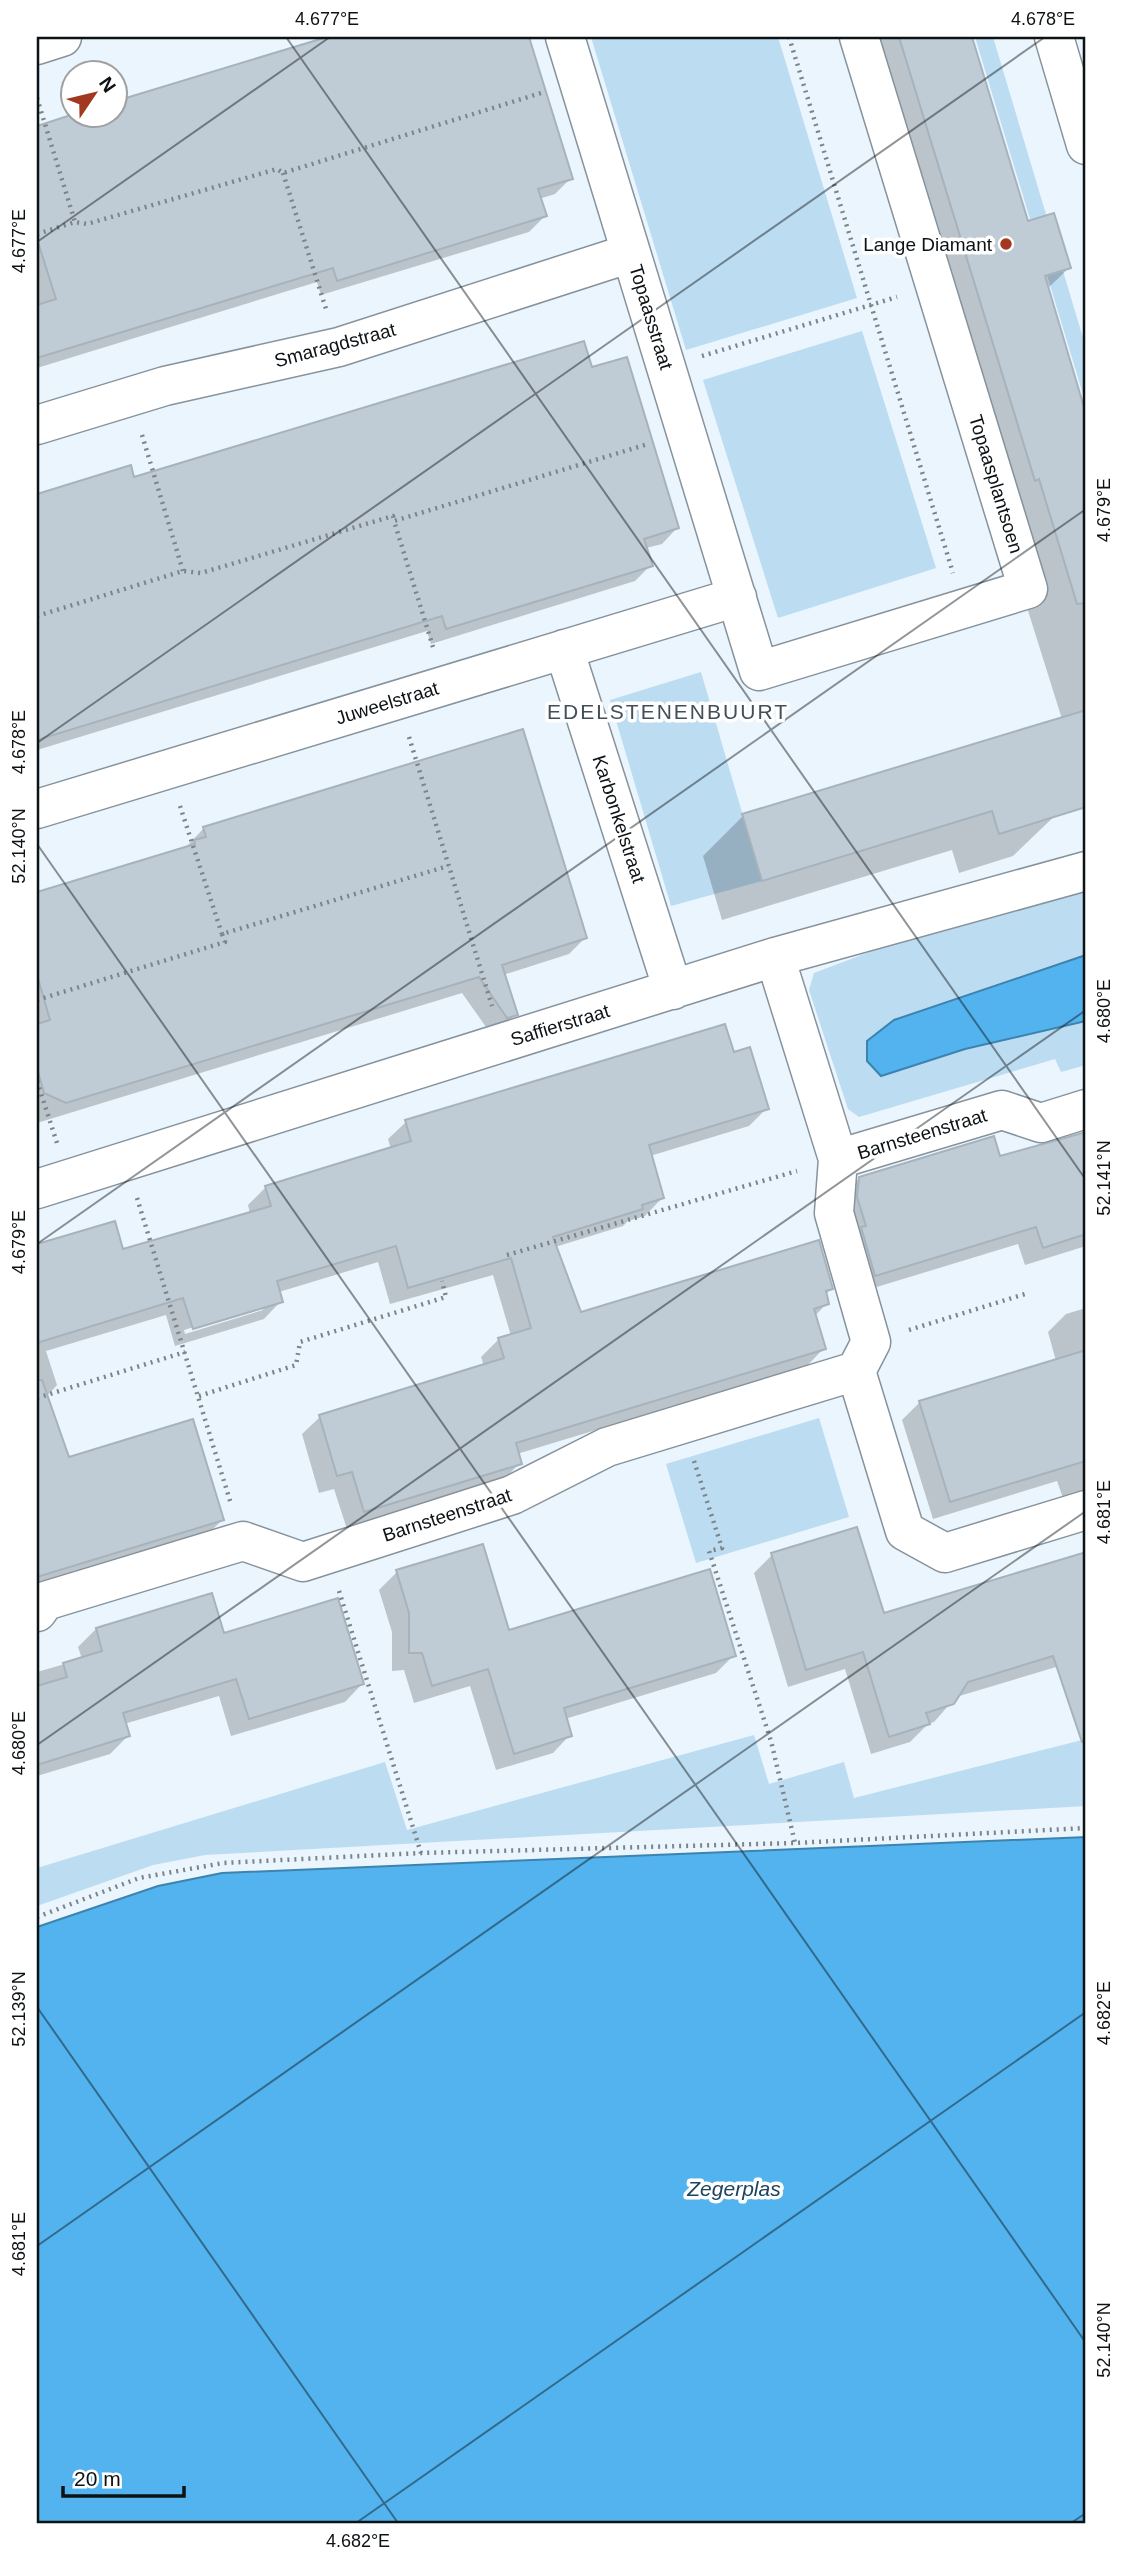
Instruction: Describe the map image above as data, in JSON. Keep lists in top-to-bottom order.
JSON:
{
  "streets": {
    "street": [
      "Topaasstraat",
      "Smaragdstraat",
      "Topaasplantsoen",
      "Juweelstraat",
      "Karbonkelstraat",
      "Saffierstraat",
      "Barnsteenstraat"
    ]
  },
  "crossings": [
    ["Topaasstraat", "Smaragdstraat"],
    ["Topaasstraat", "Topaasplantsoen"],
    ["Topaasstraat", "Juweelstraat"],
    ["Topaasplantsoen", "Juweelstraat"],
    ["Juweelstraat", "Karbonkelstraat"],
    ["Karbonkelstraat", "Saffierstraat"],
    ["Saffierstraat", "Barnsteenstraat"]
  ],
  "districts": ["EDELSTENENBUURT"],
  "water": ["Zegerplas"],
  "places": ["Lange Diamant"],
  "scale_bar": "20 m",
  "north": "top right",
  "coordinates": [
    "4.677°E",
    "4.678°E",
    "4.679°E",
    "52.140°N",
    "4.680°E",
    "52.141°N",
    "4.681°E",
    "52.139°N",
    "4.682°E"
  ]
}
